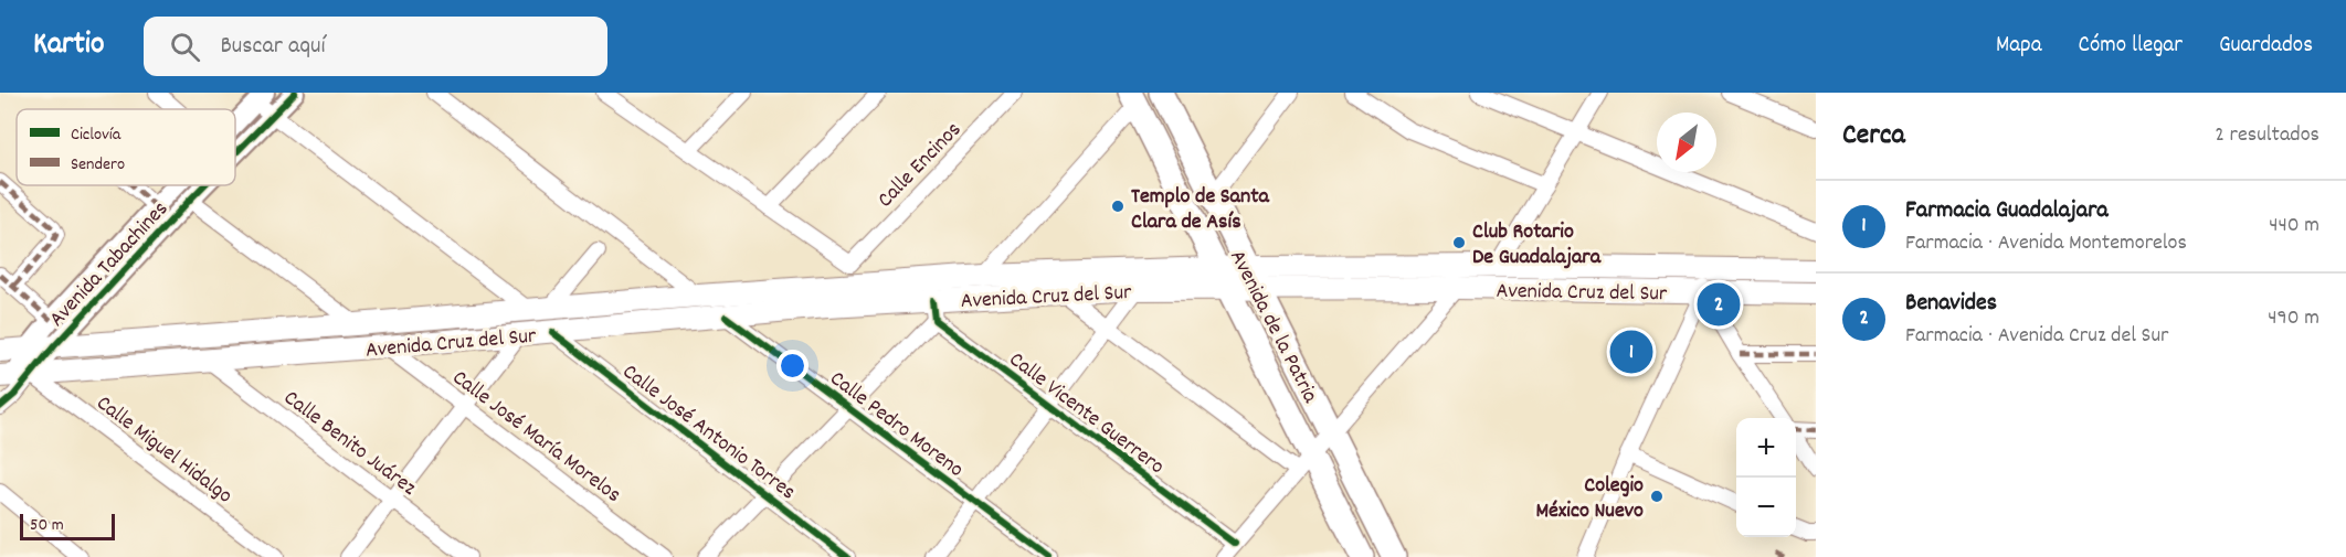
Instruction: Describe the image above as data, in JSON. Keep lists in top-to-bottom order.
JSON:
{
  "streets": {
    "main road": ["Avenida Cruz del Sur", "Avenida de la Patria"],
    "street": [
      "Calle Encinos",
      "Avenida Tabachines",
      "Calle Vicente Guerrero",
      "Calle Pedro Moreno",
      "Calle José Antonio Torres",
      "Calle José María Morelos",
      "Calle Benito Juárez",
      "Calle Miguel Hidalgo"
    ]
  },
  "crossings": [
    ["Calle Encinos", "Avenida Cruz del Sur"],
    ["Avenida Tabachines", "Avenida Cruz del Sur"],
    ["Avenida Tabachines", "Calle Miguel Hidalgo"],
    ["Avenida Cruz del Sur", "Avenida de la Patria"],
    ["Avenida Cruz del Sur", "Calle Vicente Guerrero"],
    ["Avenida Cruz del Sur", "Calle Pedro Moreno"],
    ["Avenida Cruz del Sur", "Calle José Antonio Torres"],
    ["Avenida Cruz del Sur", "Calle José María Morelos"],
    ["Avenida Cruz del Sur", "Calle Benito Juárez"],
    ["Avenida Cruz del Sur", "Calle Miguel Hidalgo"]
  ],
  "places": ["Templo de Santa Clara de Asís", "Club Rotario De Guadalajara", "Colegio México Nuevo"],
  "legend": ["Ciclovía", "Sendero"],
  "scale_bar": "50 m",
  "north": "bottom left",
  "page": {
    "header": "Kartio",
    "search": "Buscar aquí",
    "nav": ["Mapa", "Cómo llegar", "Guardados"],
    "heading": ["Cerca", "2 resultados"],
    "list": [
      {
        "mark": "1",
        "name": "Farmacia Guadalajara",
        "note": "Farmacia · Avenida Montemorelos",
        "value": "440 m"
      },
      {
        "mark": "2",
        "name": "Benavides",
        "note": "Farmacia · Avenida Cruz del Sur",
        "value": "490 m"
      }
    ],
    "pins": ["2", "1"],
    "map_buttons": ["+", "−"],
    "scale": "50 m"
  }
}
